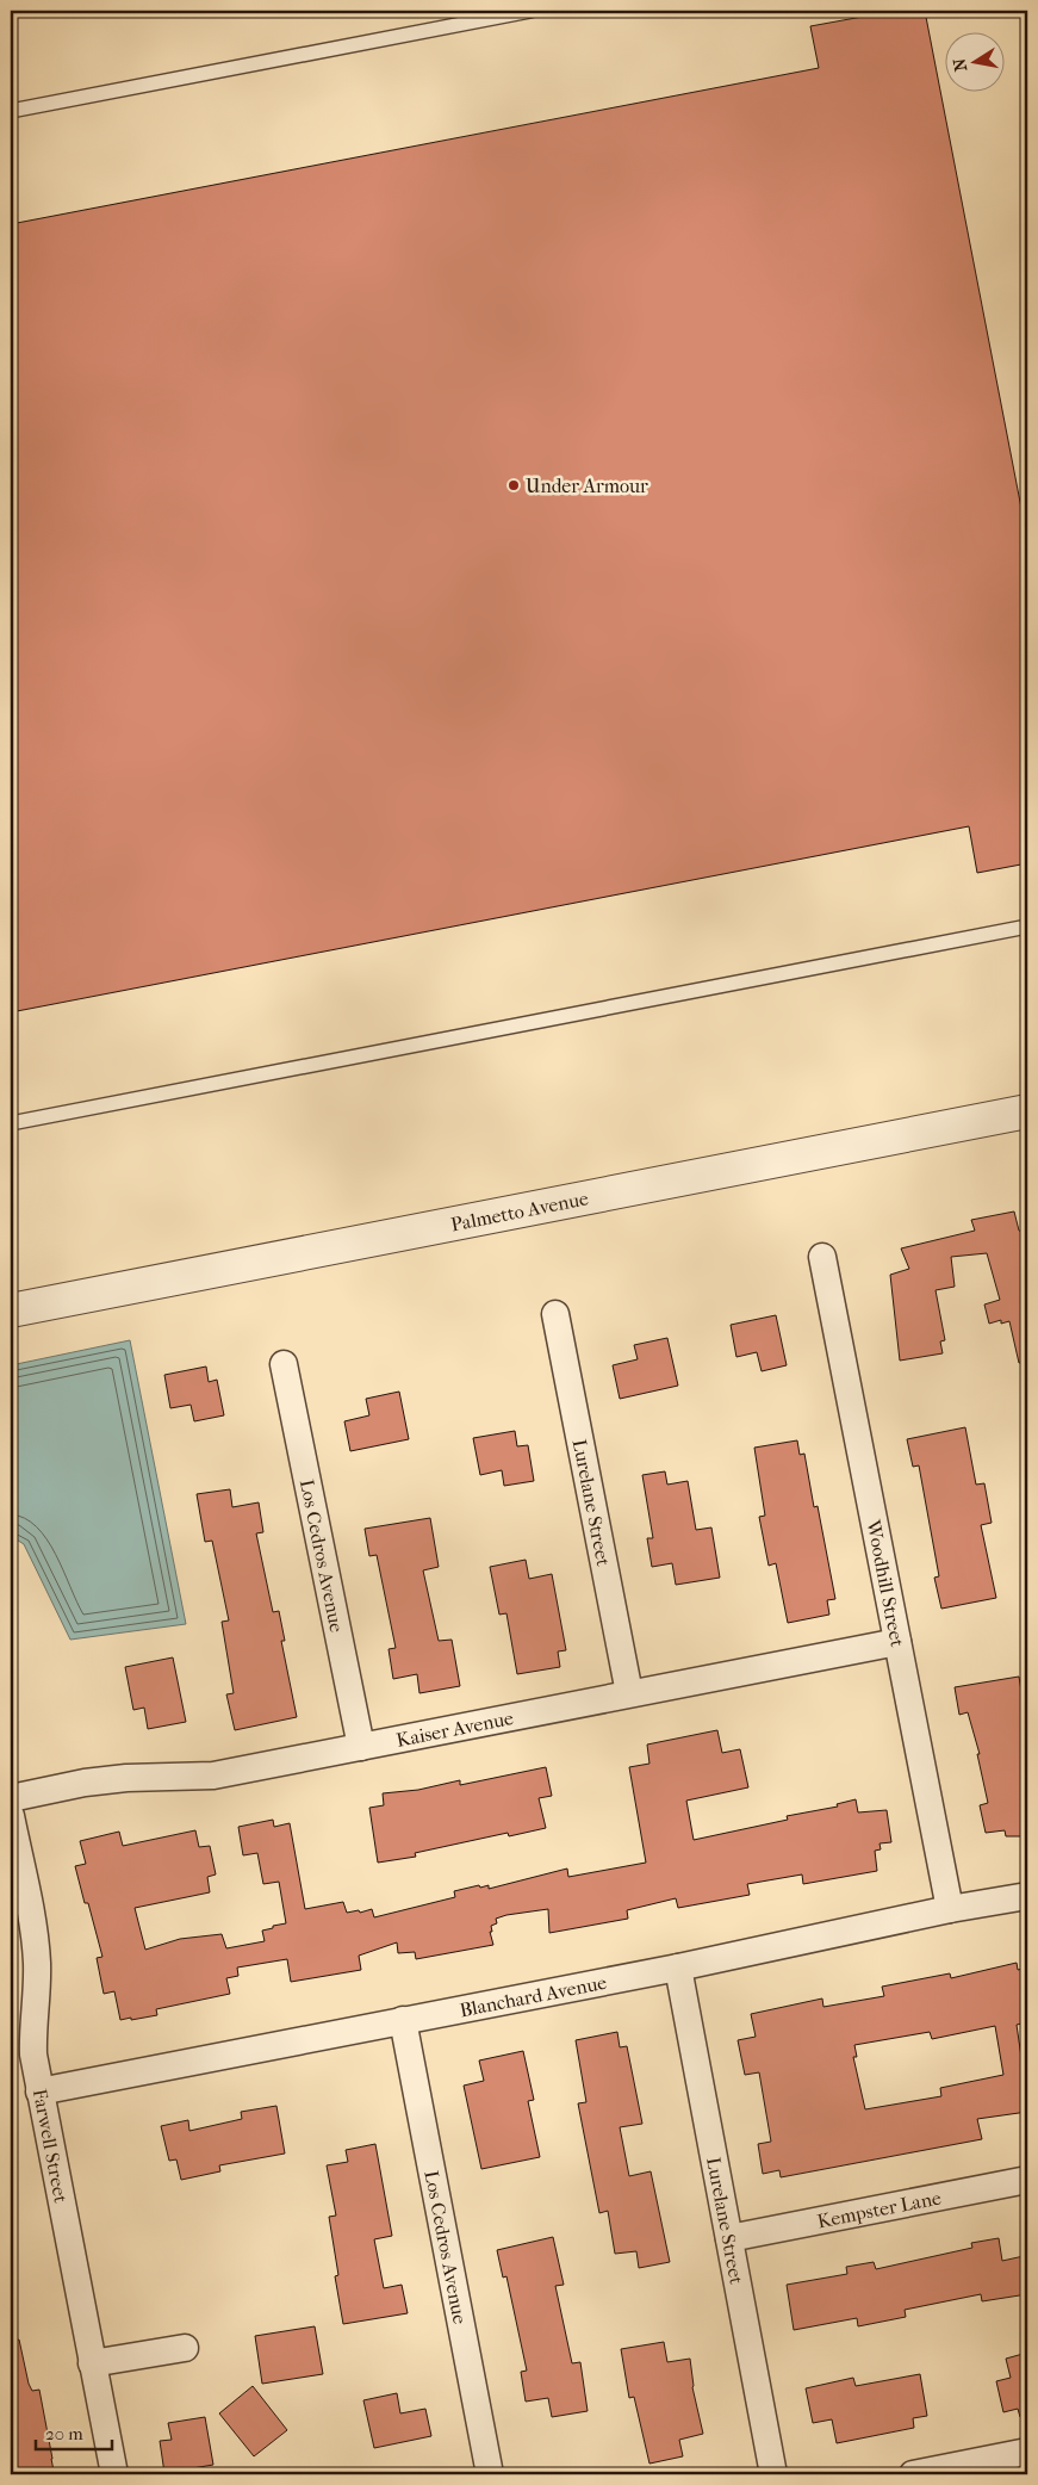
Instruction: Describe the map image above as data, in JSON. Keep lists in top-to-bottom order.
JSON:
{
  "streets": {
    "street": [
      "Palmetto Avenue",
      "Lurelane Street",
      "Los Cedros Avenue",
      "Woodhill Street",
      "Kaiser Avenue",
      "Blanchard Avenue",
      "Farwell Street",
      "Kempster Lane"
    ]
  },
  "crossings": [
    ["Lurelane Street", "Kaiser Avenue"],
    ["Lurelane Street", "Blanchard Avenue"],
    ["Lurelane Street", "Kempster Lane"],
    ["Los Cedros Avenue", "Kaiser Avenue"],
    ["Los Cedros Avenue", "Blanchard Avenue"],
    ["Woodhill Street", "Kaiser Avenue"],
    ["Woodhill Street", "Blanchard Avenue"],
    ["Blanchard Avenue", "Farwell Street"]
  ],
  "places": ["Under Armour"],
  "scale_bar": "20 m",
  "north": "left"
}
